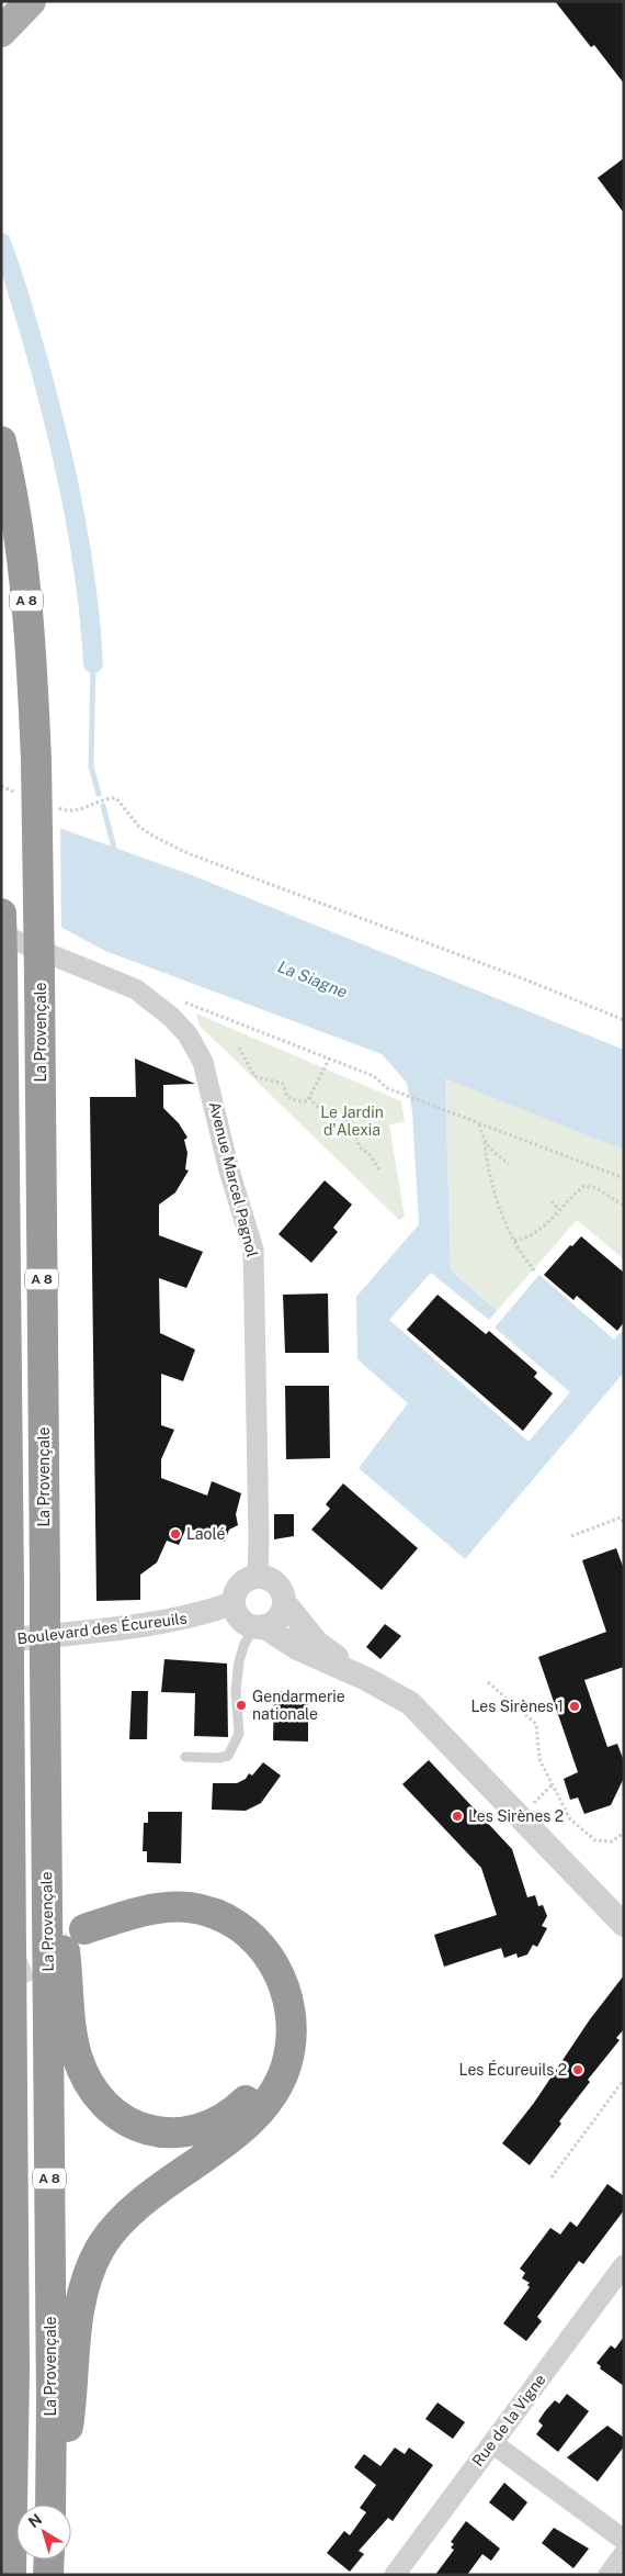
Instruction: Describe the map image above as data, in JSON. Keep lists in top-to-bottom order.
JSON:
{
  "streets": {
    "highway": ["A 8", "La Provençale"],
    "street": ["Avenue Marcel Pagnol", "Boulevard des Écureuils", "Rue de la Vigne"]
  },
  "crossings": [
    ["Avenue Marcel Pagnol", "Boulevard des Écureuils"]
  ],
  "water": ["La Siagne"],
  "parks": ["Le Jardin d'Alexia"],
  "places": [
    "Laolé",
    "Gendarmerie nationale",
    "Les Sirènes 1",
    "Les Sirènes 2",
    "Les Écureuils 2"
  ],
  "north": "top left"
}
